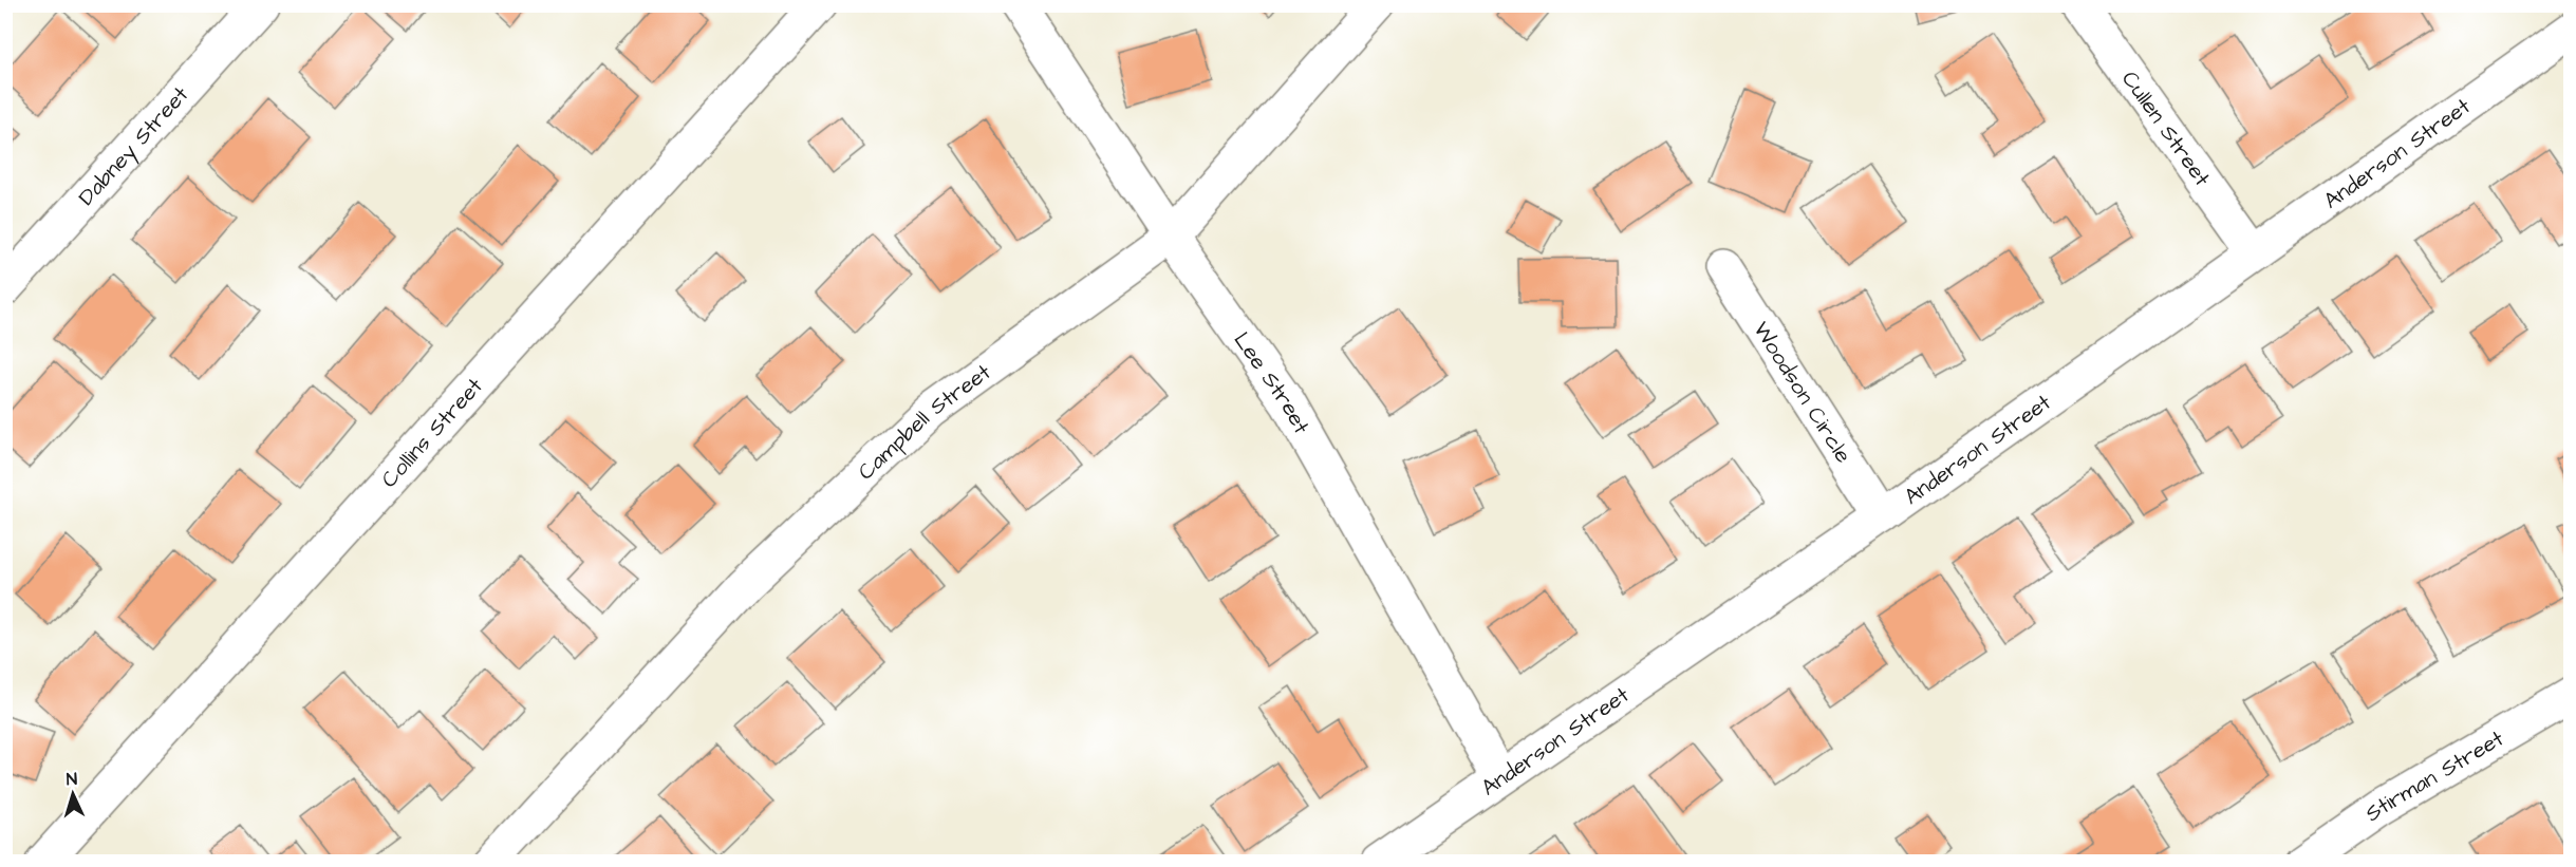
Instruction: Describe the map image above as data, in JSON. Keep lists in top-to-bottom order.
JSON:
{
  "streets": {
    "street": [
      "Cullen Street",
      "Dabney Street",
      "Anderson Street",
      "Lee Street",
      "Woodson Circle",
      "Campbell Street",
      "Collins Street",
      "Stirman Street"
    ]
  },
  "crossings": [
    ["Cullen Street", "Anderson Street"],
    ["Anderson Street", "Lee Street"],
    ["Anderson Street", "Woodson Circle"],
    ["Lee Street", "Campbell Street"]
  ],
  "north": "top"
}
